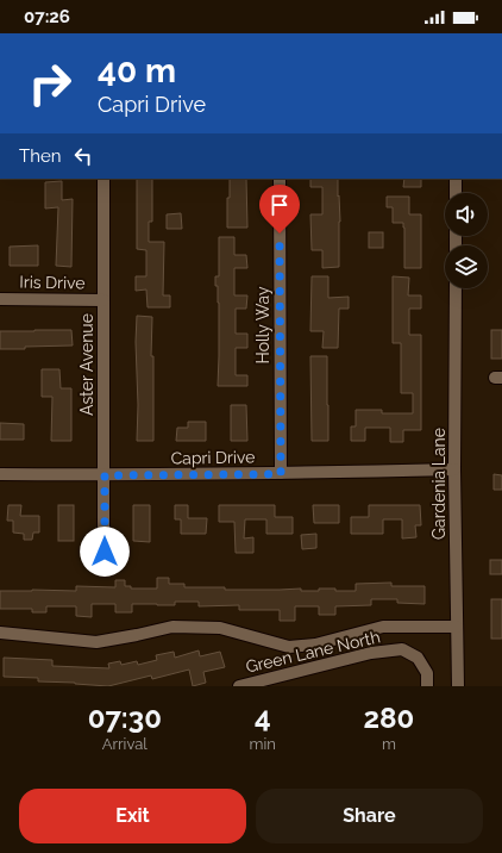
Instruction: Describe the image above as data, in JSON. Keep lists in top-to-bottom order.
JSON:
{
  "streets": {
    "street": [
      "Iris Drive",
      "Holly Way",
      "Aster Avenue",
      "Capri Drive",
      "Gardenia Lane",
      "Green Lane North"
    ]
  },
  "crossings": [
    ["Iris Drive", "Aster Avenue"],
    ["Holly Way", "Capri Drive"],
    ["Aster Avenue", "Capri Drive"],
    ["Capri Drive", "Gardenia Lane"]
  ],
  "page": {
    "status": "07:26",
    "turn": ["40 m", "Capri Drive"],
    "then": "Then",
    "eta": [
      "07:30",
      "Arrival",
      "4",
      "min",
      "280",
      "m"
    ],
    "buttons": ["Exit", "Share"]
  }
}
